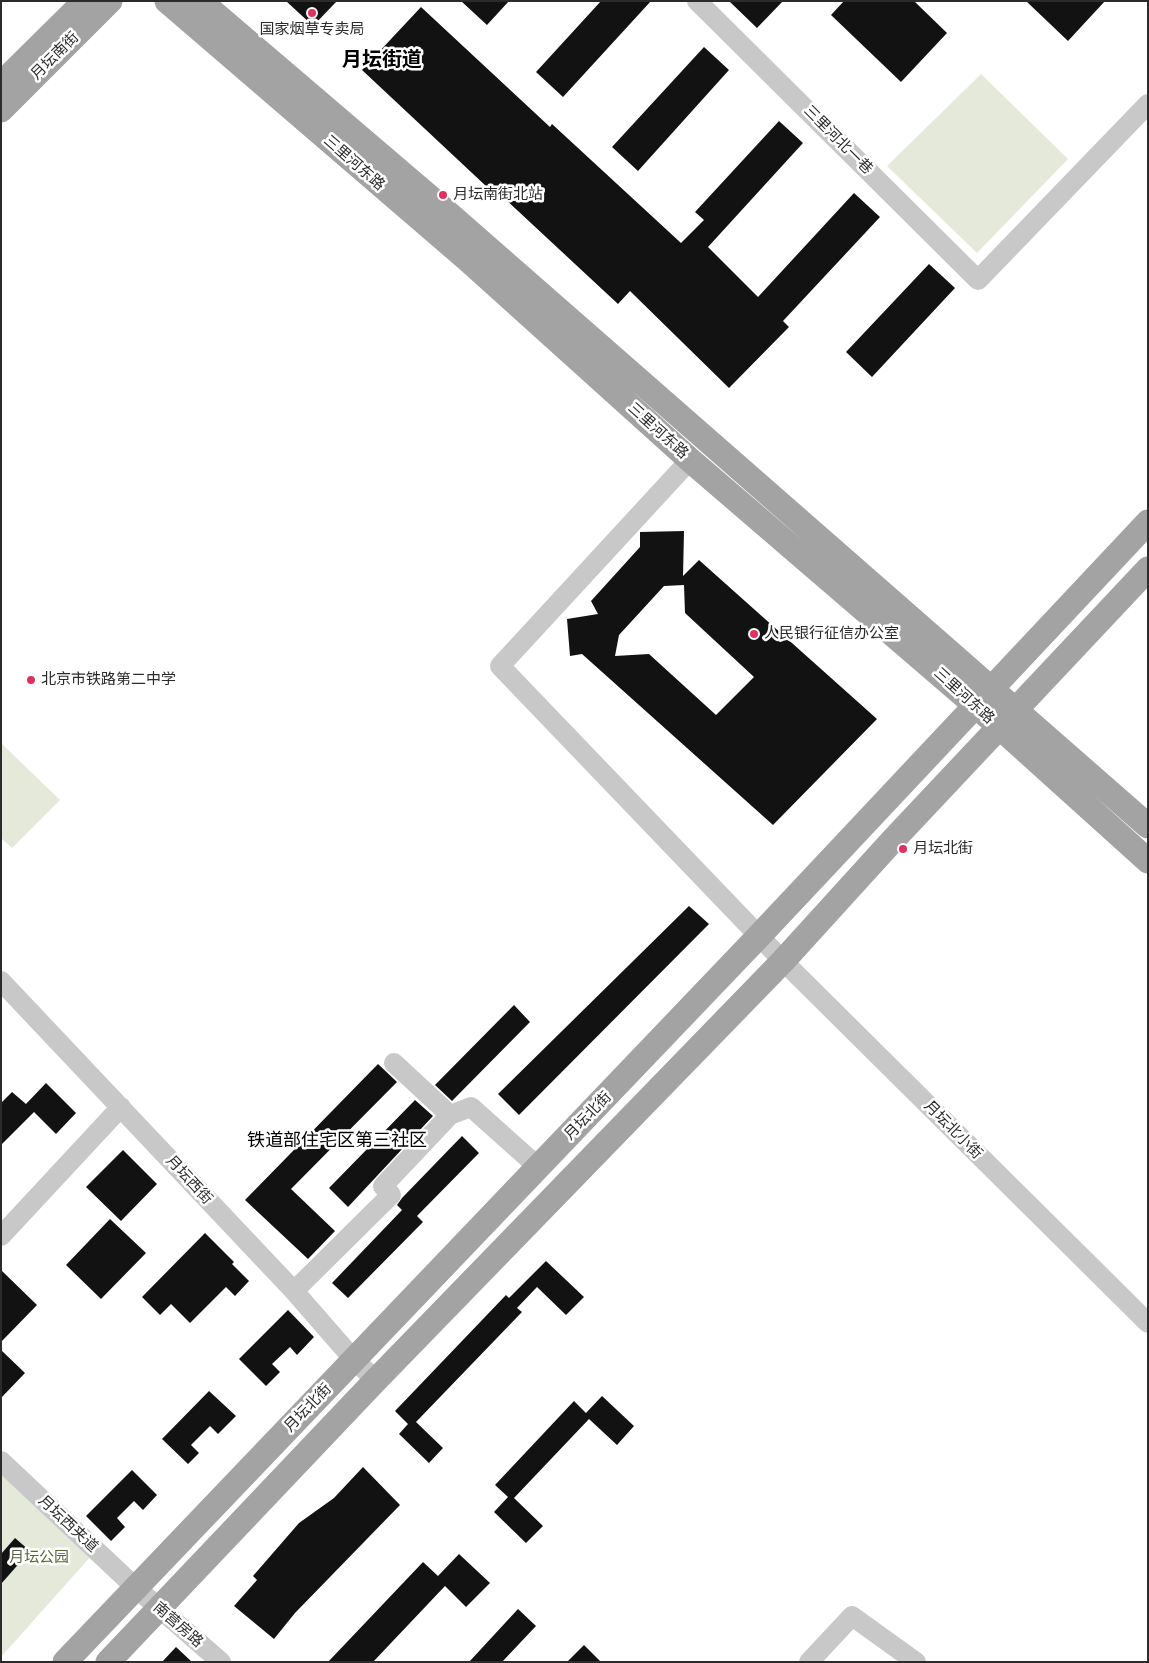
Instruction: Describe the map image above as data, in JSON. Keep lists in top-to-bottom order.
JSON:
{
  "streets": {
    "main road": ["月坛南街", "三里河东路", "月坛北街"],
    "street": [
      "三里河北一巷",
      "月坛北小街",
      "月坛西街",
      "月坛西夹道",
      "南营房路"
    ]
  },
  "crossings": [
    ["三里河东路", "月坛北街"],
    ["三里河东路", "月坛北小街"],
    ["月坛北街", "月坛北小街"],
    ["月坛北街", "月坛西街"],
    ["月坛北街", "月坛西夹道"],
    ["月坛北街", "南营房路"],
    ["月坛西夹道", "南营房路"]
  ],
  "districts": ["月坛街道", "铁道部住宅区第三社区"],
  "parks": ["月坛公园"],
  "places": [
    "国家烟草专卖局",
    "月坛南街北站",
    "人民银行征信办公室",
    "北京市铁路第二中学",
    "月坛北街"
  ]
}
